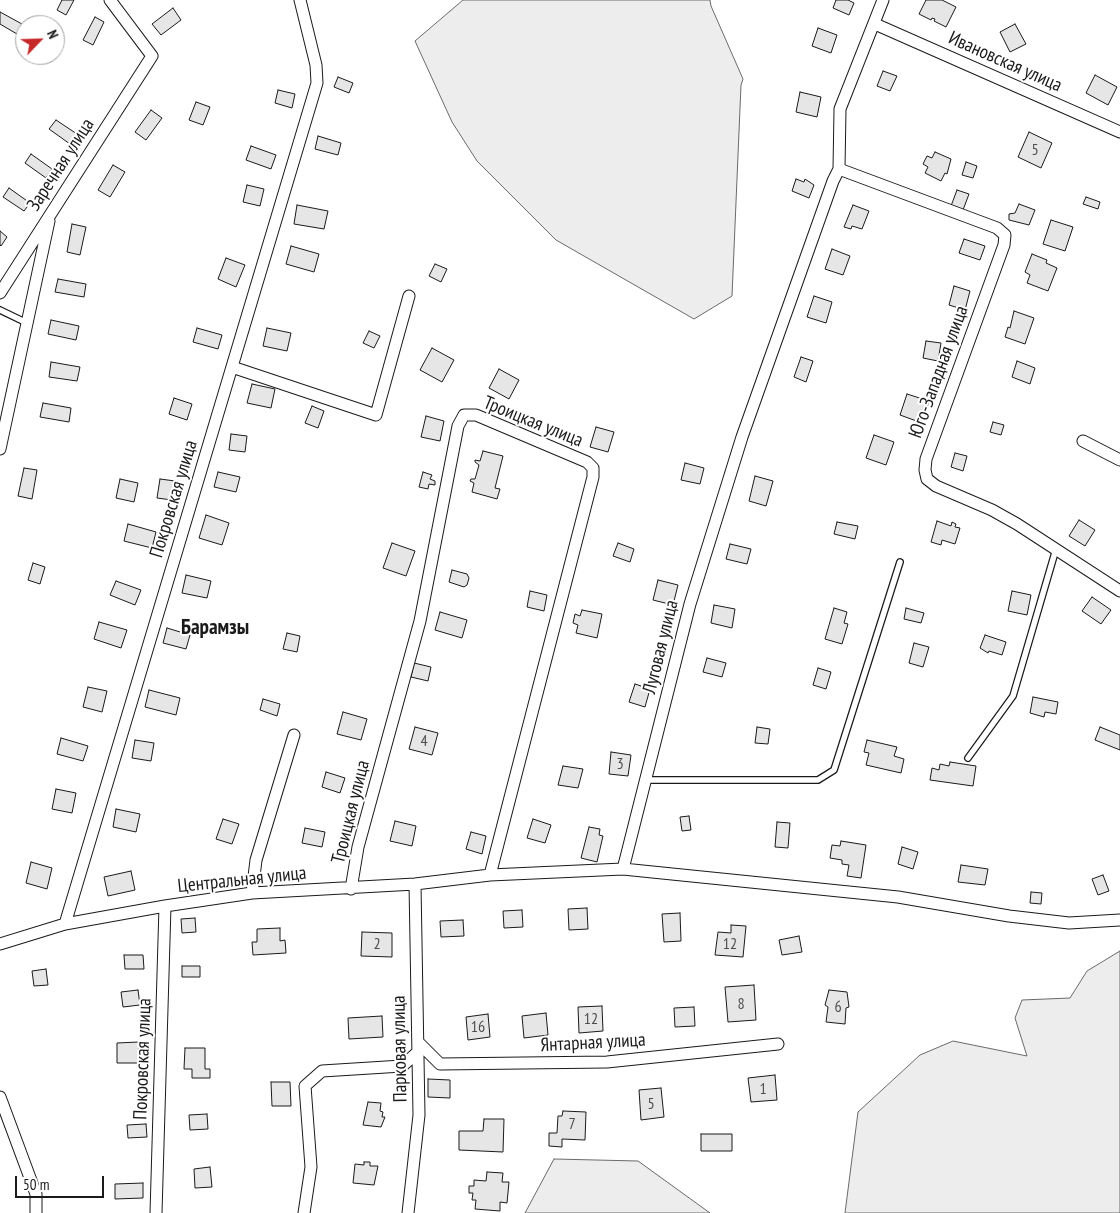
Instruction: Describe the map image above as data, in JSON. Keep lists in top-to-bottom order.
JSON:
{
  "streets": {
    "street": [
      "Ивановская улица",
      "Заречная улица",
      "Юго-Западная улица",
      "Троицкая улица",
      "Покровская улица",
      "Луговая улица",
      "Центральная улица",
      "Янтарная улица",
      "Парковая улица"
    ]
  },
  "crossings": [
    ["Юго-Западная улица", "Луговая улица"],
    ["Троицкая улица", "Центральная улица"],
    ["Покровская улица", "Центральная улица"],
    ["Луговая улица", "Центральная улица"],
    ["Центральная улица", "Парковая улица"],
    ["Янтарная улица", "Парковая улица"]
  ],
  "districts": ["Барамзы"],
  "house_numbers": [
    "5",
    "4",
    "3",
    "2",
    "12",
    "8",
    "6",
    "12",
    "16",
    "1",
    "5",
    "7"
  ],
  "scale_bar": "50 m",
  "north": "top right"
}
